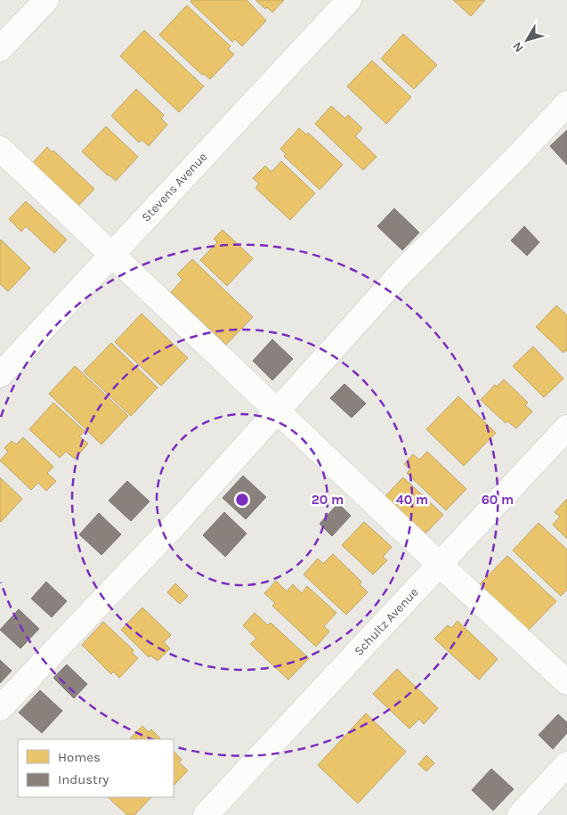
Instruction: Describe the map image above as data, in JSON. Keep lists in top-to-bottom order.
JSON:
{
  "streets": {
    "street": ["Stevens Avenue", "Schultz Avenue"]
  },
  "legend": ["Homes", "Industry"],
  "north": "bottom left",
  "rings": ["20 m", "40 m", "60 m"]
}
